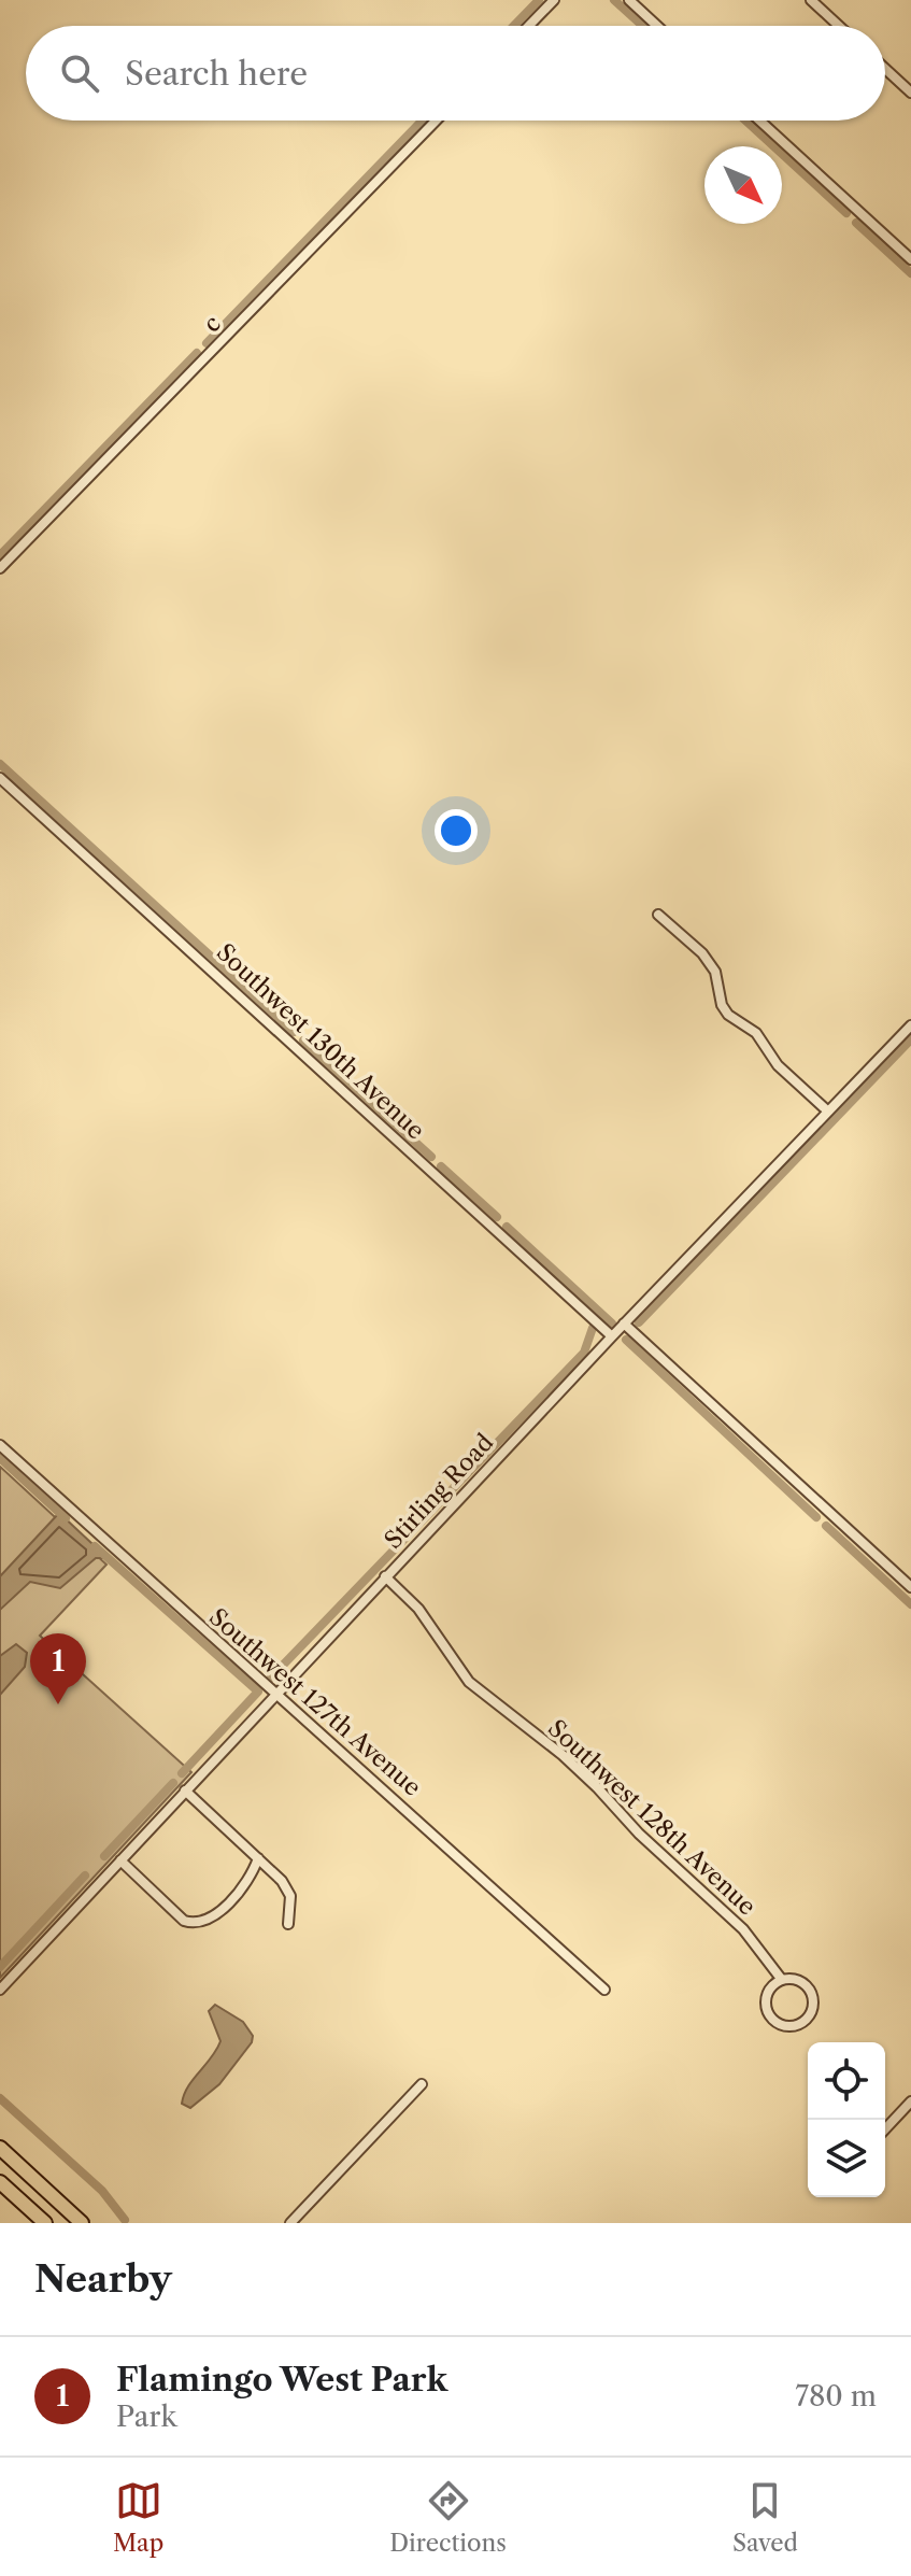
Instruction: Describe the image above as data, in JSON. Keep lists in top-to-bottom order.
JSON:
{
  "streets": {
    "street": [
      "c",
      "Southwest 130th Avenue",
      "Stirling Road",
      "Southwest 127th Avenue",
      "Southwest 128th Avenue"
    ]
  },
  "crossings": [
    ["Southwest 130th Avenue", "Stirling Road"],
    ["Stirling Road", "Southwest 127th Avenue"],
    ["Stirling Road", "Southwest 128th Avenue"]
  ],
  "north": "bottom right",
  "page": {
    "search": "Search here",
    "pins": "1",
    "heading": "Nearby",
    "list": [
      {
        "mark": "1",
        "name": "Flamingo West Park",
        "note": "Park",
        "value": "780 m"
      }
    ],
    "nav": ["Map", "Directions", "Saved"]
  }
}
